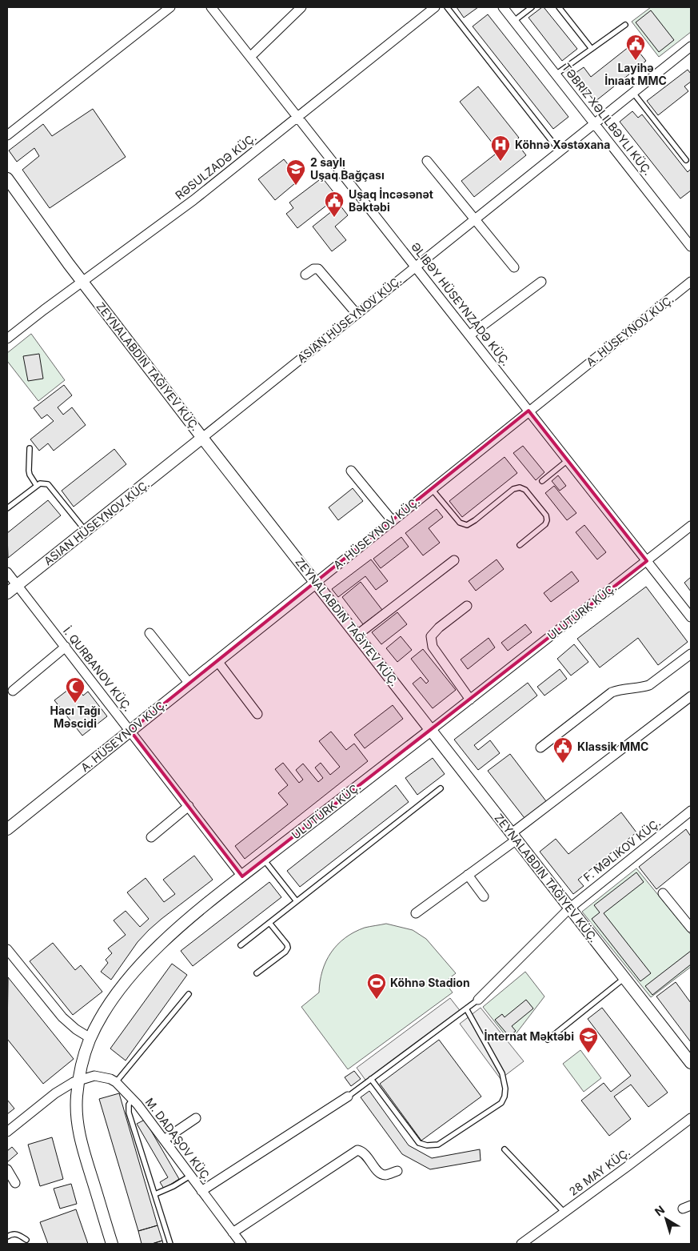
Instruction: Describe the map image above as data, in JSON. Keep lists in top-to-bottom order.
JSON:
{
  "streets": {
    "street": [
      "TƏBRIZ XƏLILBƏYLI KÜÇ.",
      "RƏSULZADƏ KÜÇ.",
      "ƏLIBƏY HÜSEYNZADƏ KÜÇ.",
      "ASIAN HÜSEYNOV KÜÇ.",
      "A. HÜSEYNOV KÜÇ.",
      "ULUTÜRK KÜÇ.",
      "İ. QURBANOV KÜÇ.",
      "F. MƏLIKOV KÜÇ.",
      "M. DADAŞOV KÜÇ.",
      "28 MAY KÜÇ."
    ]
  },
  "crossings": [
    ["TƏBRIZ XƏLILBƏYLI KÜÇ.", "ASIAN HÜSEYNOV KÜÇ."],
    ["RƏSULZADƏ KÜÇ.", "ƏLIBƏY HÜSEYNZADƏ KÜÇ."],
    ["ƏLIBƏY HÜSEYNZADƏ KÜÇ.", "ASIAN HÜSEYNOV KÜÇ."],
    ["ƏLIBƏY HÜSEYNZADƏ KÜÇ.", "A. HÜSEYNOV KÜÇ."],
    ["ƏLIBƏY HÜSEYNZADƏ KÜÇ.", "ULUTÜRK KÜÇ."],
    ["ASIAN HÜSEYNOV KÜÇ.", "İ. QURBANOV KÜÇ."],
    ["A. HÜSEYNOV KÜÇ.", "İ. QURBANOV KÜÇ."],
    ["ULUTÜRK KÜÇ.", "İ. QURBANOV KÜÇ."],
    ["ULUTÜRK KÜÇ.", "M. DADAŞOV KÜÇ."]
  ],
  "places": {
    "public building": ["Layihə İnıaat MMC", "Uşaq İncəsənət Bəktəbi", "Klassik MMC"],
    "hospital": ["Köhnə Xəstəxana"],
    "school or university": ["2 saylı Uşaq Bağçası", "İnternat Məktəbi"],
    "mosque": ["Hacı Tağı Məscidi"],
    "sports": ["Köhnə Stadion"]
  },
  "north": "top left"
}
